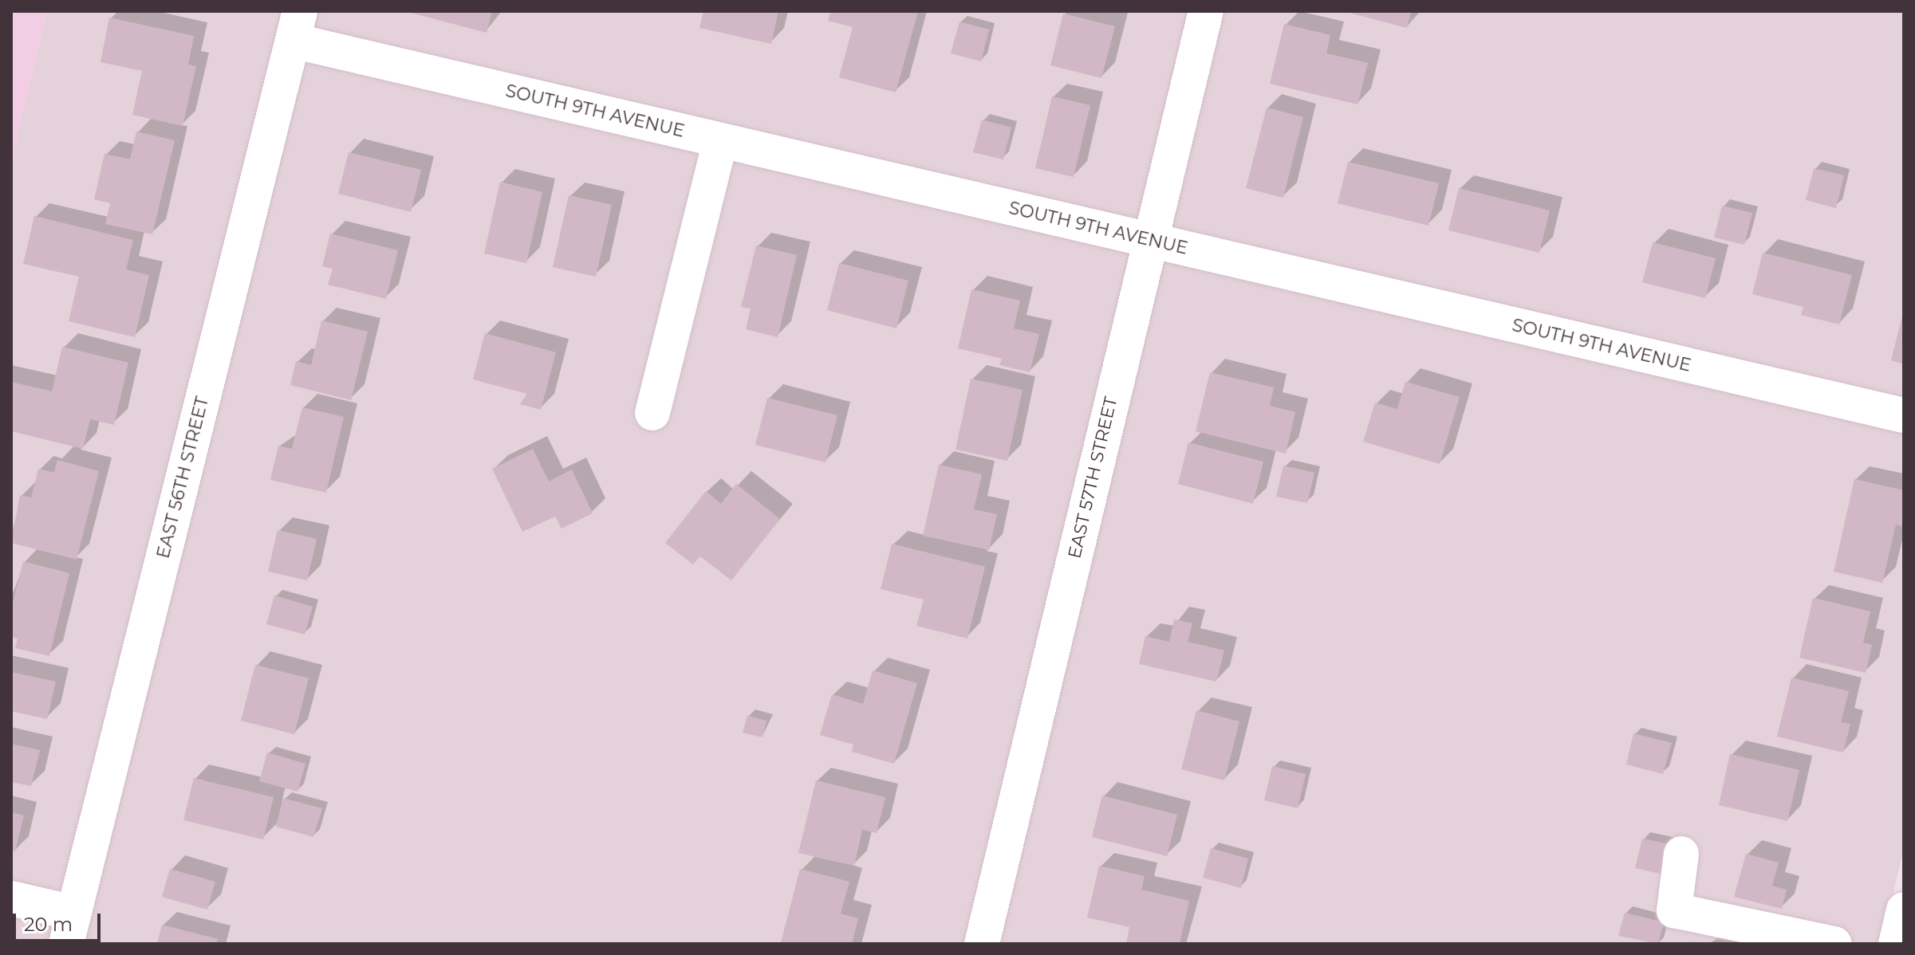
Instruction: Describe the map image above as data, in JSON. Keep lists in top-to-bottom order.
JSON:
{
  "streets": {
    "street": ["SOUTH 9TH AVENUE", "EAST 56TH STREET", "EAST 57TH STREET"]
  },
  "crossings": [
    ["SOUTH 9TH AVENUE", "EAST 56TH STREET"],
    ["SOUTH 9TH AVENUE", "EAST 57TH STREET"]
  ],
  "scale_bar": "20 m"
}
